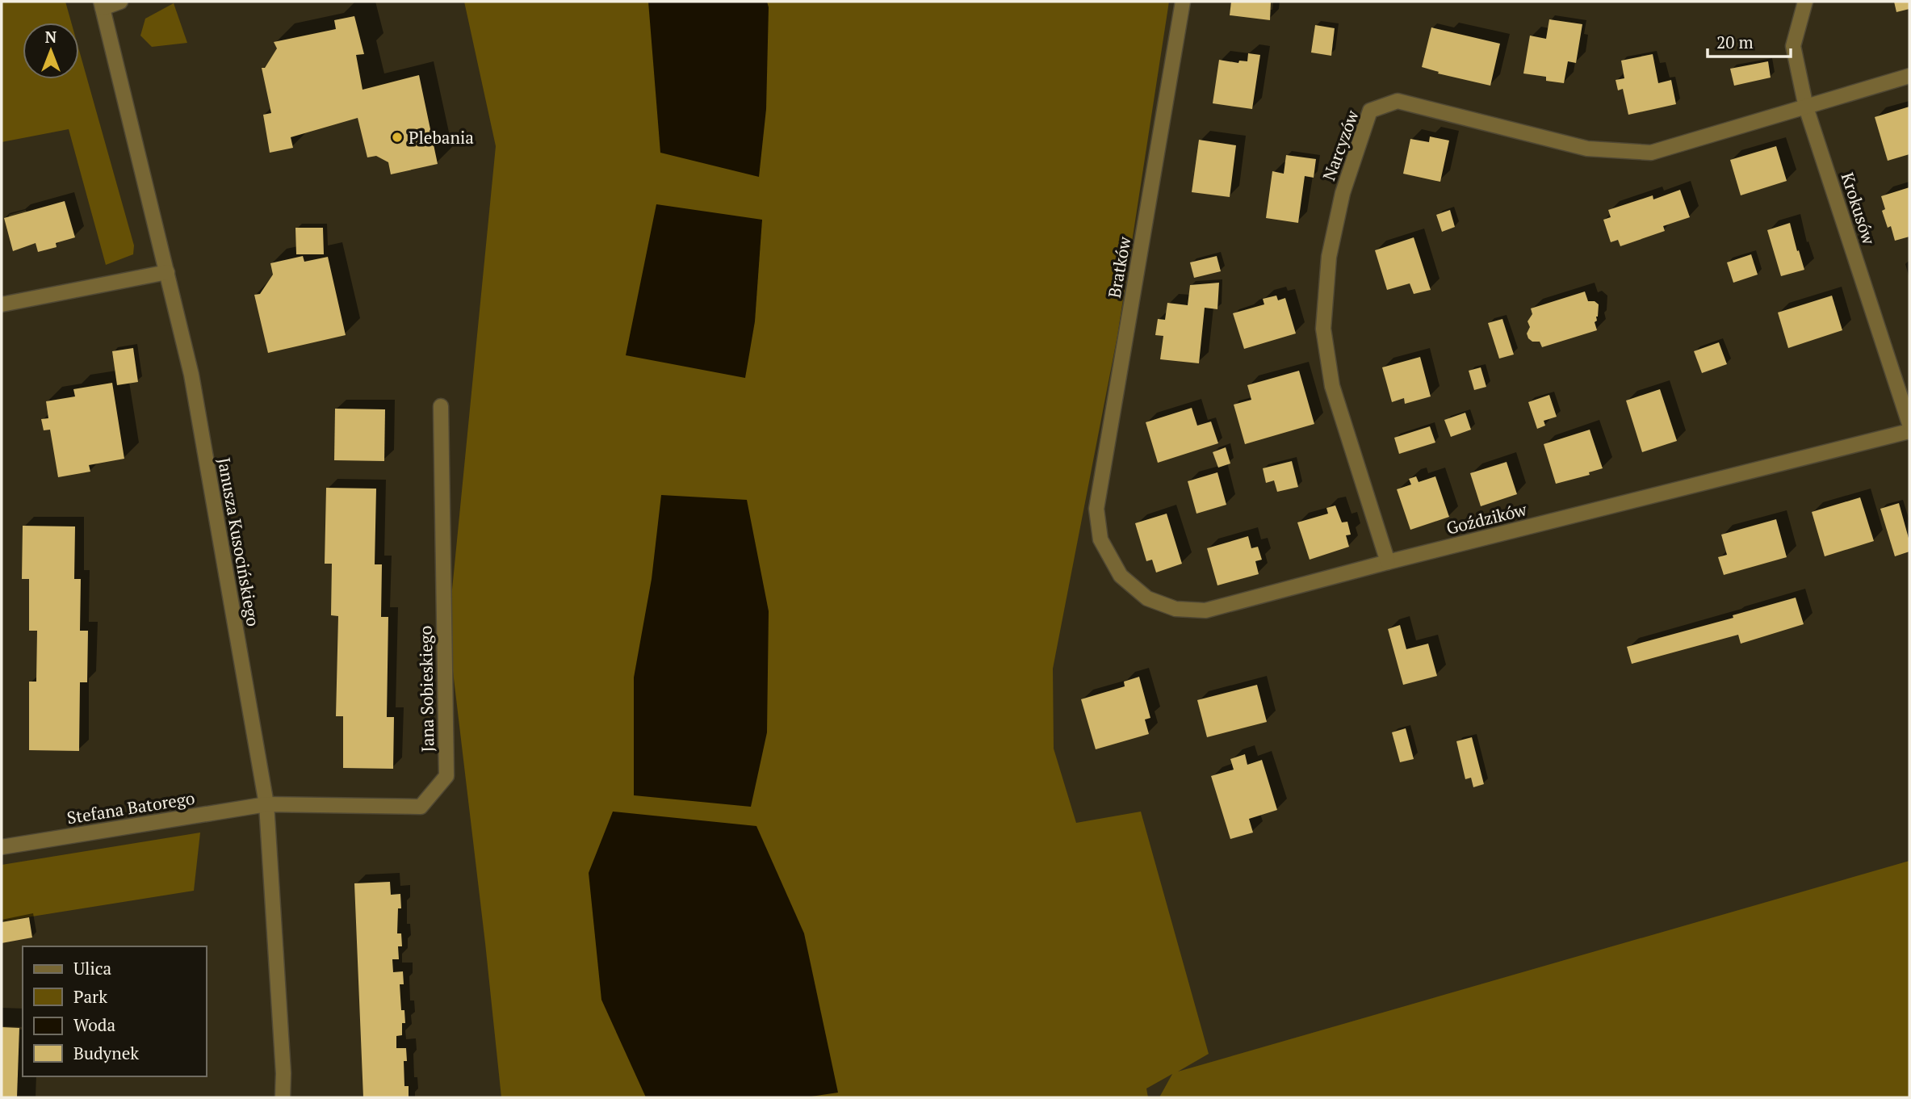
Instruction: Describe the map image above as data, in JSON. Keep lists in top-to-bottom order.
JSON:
{
  "streets": {
    "street": [
      "Narcyzów",
      "Krokusów",
      "Bratków",
      "Goździków",
      "Janusza Kusocińskiego",
      "Jana Sobieskiego",
      "Stefana Batorego"
    ]
  },
  "crossings": [
    ["Narcyzów", "Krokusów"],
    ["Narcyzów", "Goździków"],
    ["Bratków", "Goździków"],
    ["Janusza Kusocińskiego", "Jana Sobieskiego"],
    ["Janusza Kusocińskiego", "Stefana Batorego"],
    ["Jana Sobieskiego", "Stefana Batorego"]
  ],
  "places": ["Plebania"],
  "legend": [
    "Ulica",
    "Park",
    "Woda",
    "Budynek"
  ],
  "scale_bar": "20 m",
  "north": "top"
}
